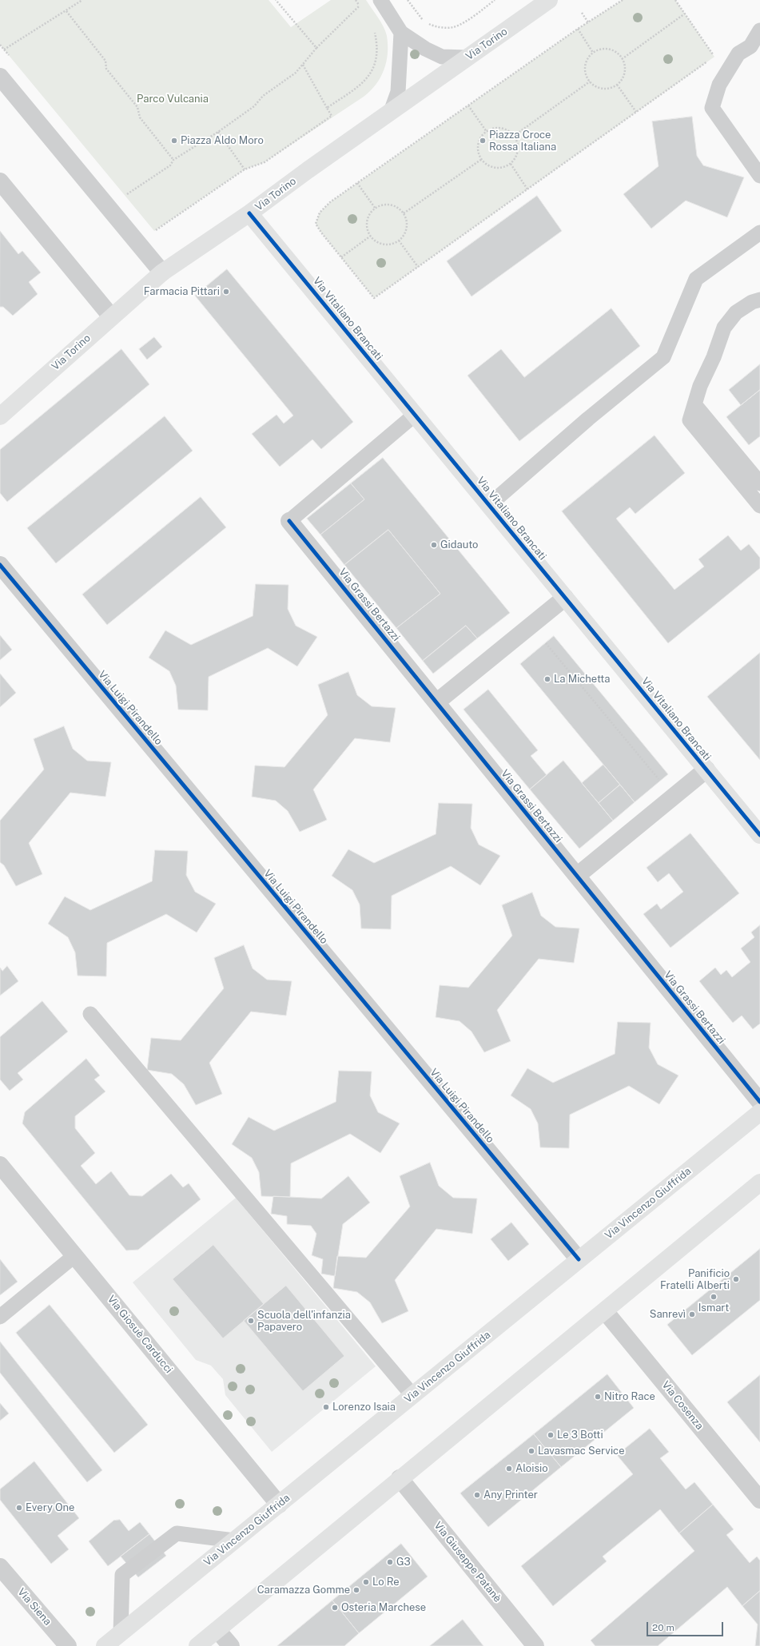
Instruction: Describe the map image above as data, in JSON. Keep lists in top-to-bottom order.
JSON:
{
  "streets": {
    "main road": ["Via Torino", "Via Vitaliano Brancati", "Via Vincenzo Giuffrida"],
    "street": [
      "Via Grassi Bertazzi",
      "Via Luigi Pirandello",
      "Via Giosuè Carducci",
      "Via Cosenza",
      "Via Giuseppe Patanè",
      "Via Siena"
    ]
  },
  "crossings": [
    ["Via Torino", "Via Vitaliano Brancati"],
    ["Via Luigi Pirandello", "Via Vincenzo Giuffrida"],
    ["Via Vincenzo Giuffrida", "Via Giosuè Carducci"]
  ],
  "parks": ["Parco Vulcania"],
  "places": [
    "Piazza Aldo Moro",
    "Piazza Croce Rossa Italiana",
    "Farmacia Pittari",
    "Gidauto",
    "La Michetta",
    "Panificio Fratelli Alberti",
    "Ismart",
    "Sanrevì",
    "Scuola dell'infanzia Papavero",
    "Nitro Race",
    "Lorenzo Isaia",
    "Le 3 Botti",
    "Lavasmac Service",
    "Aloisio",
    "Any Printer",
    "Every One",
    "G3",
    "Lo Re",
    "Caramazza Gomme",
    "Osteria Marchese"
  ],
  "scale_bar": "20 m"
}
